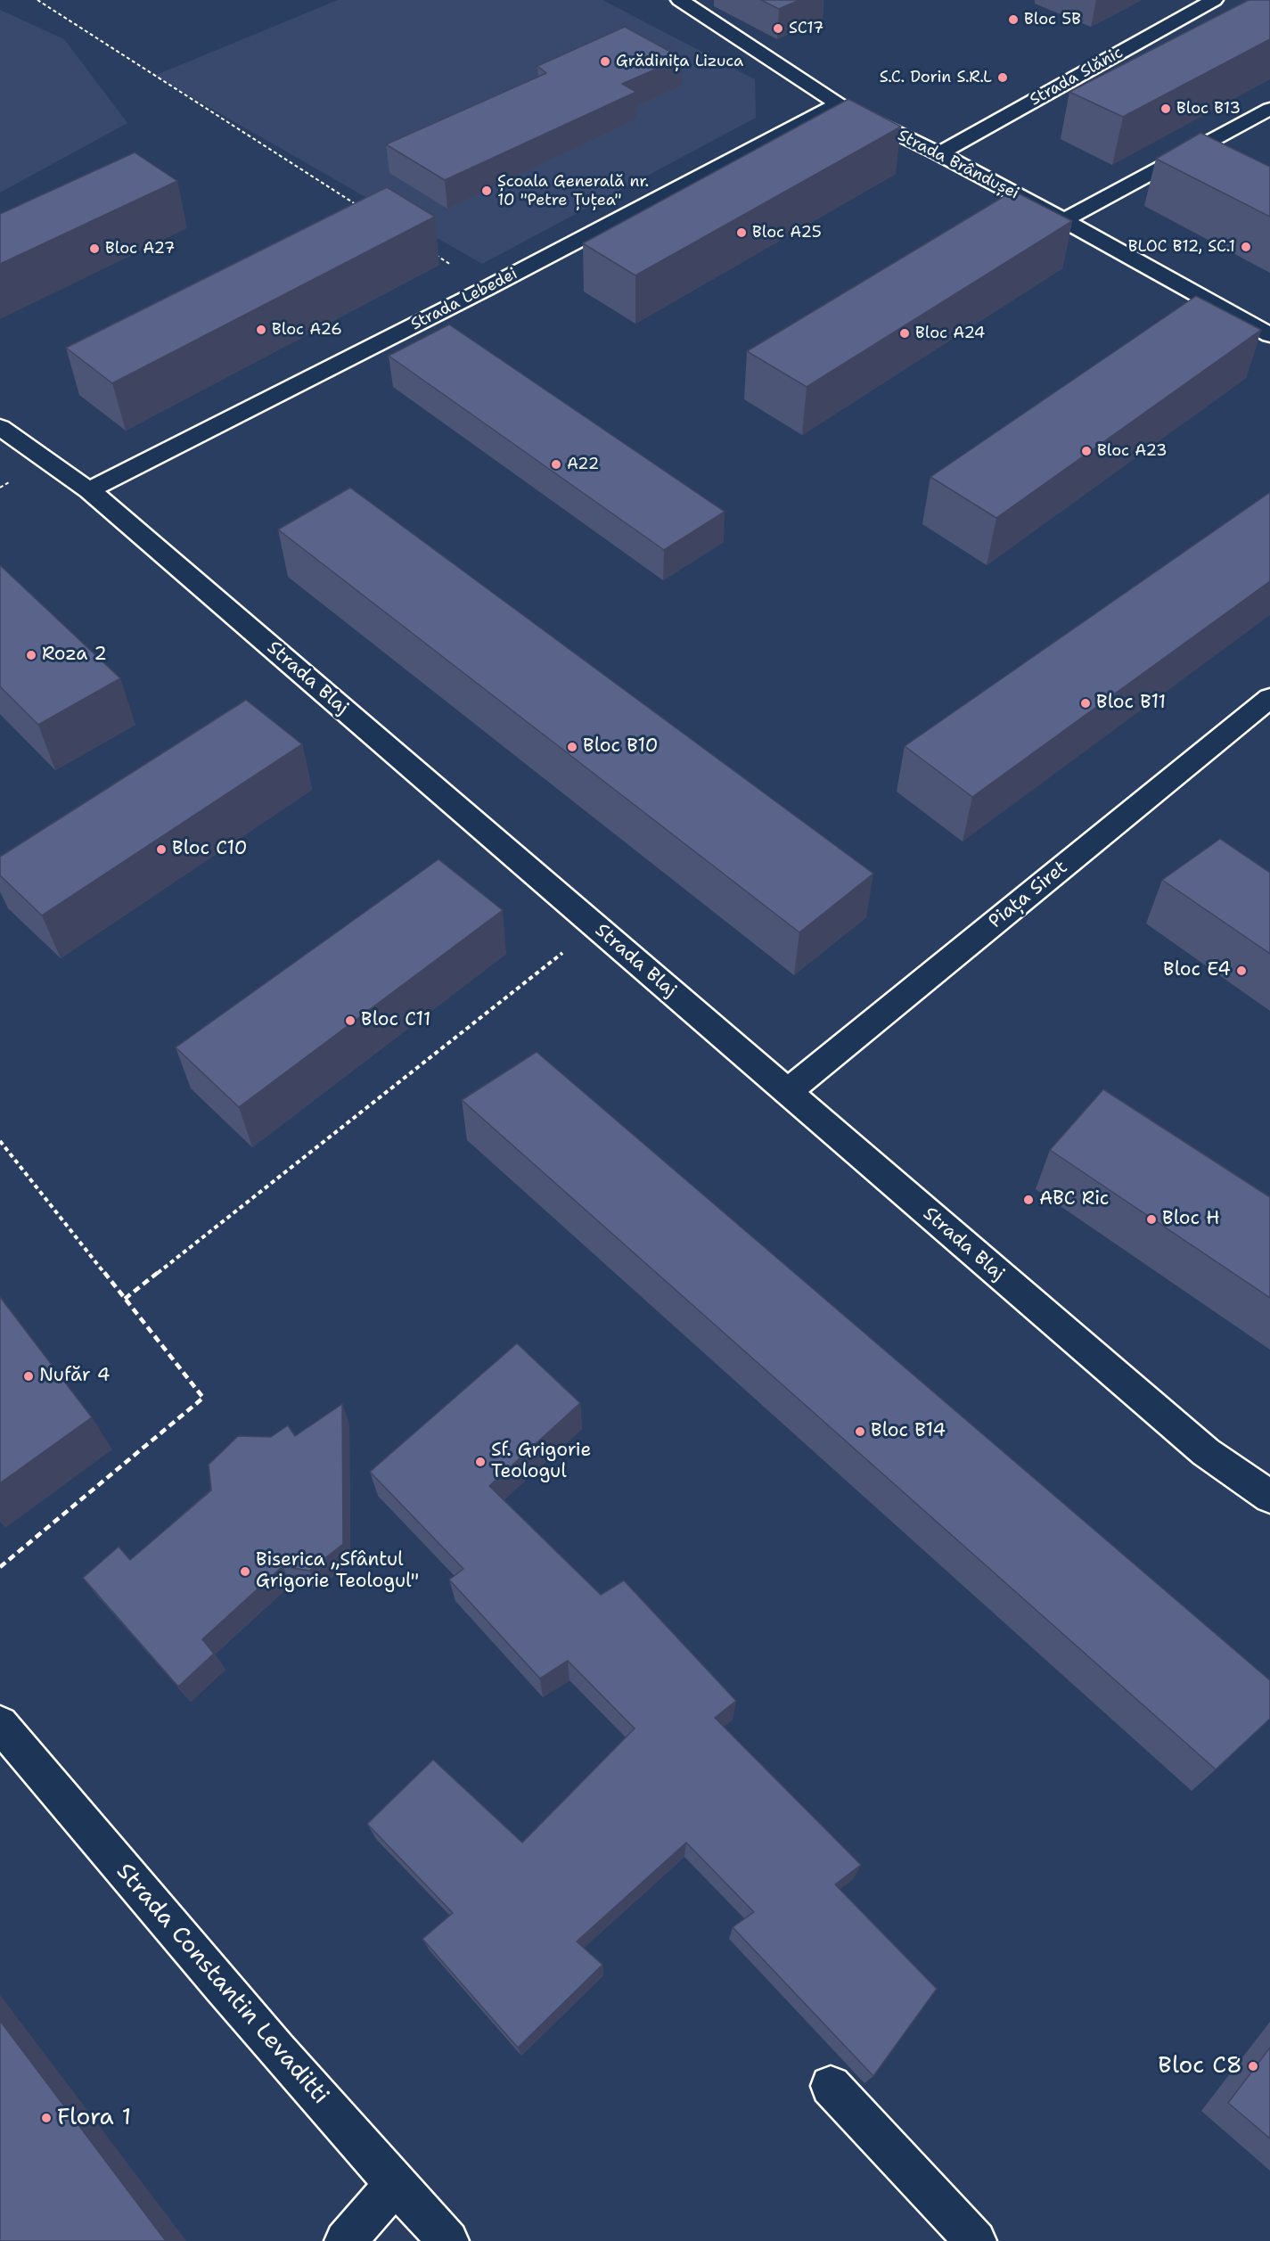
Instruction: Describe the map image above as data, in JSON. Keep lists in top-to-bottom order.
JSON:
{
  "streets": {
    "street": [
      "Strada Slănic",
      "Strada Brândușei",
      "Strada Lebedei",
      "Strada Blaj",
      "Piața Siret",
      "Strada Constantin Levaditti"
    ]
  },
  "crossings": [
    ["Strada Slănic", "Strada Brândușei"],
    ["Strada Brândușei", "Strada Lebedei"],
    ["Strada Lebedei", "Strada Blaj"],
    ["Strada Blaj", "Piața Siret"]
  ],
  "places": [
    "Bloc 5B",
    "SC17",
    "Grădinița Lizuca",
    "S.C. Dorin S.R.L",
    "Bloc B13",
    "Școala Generală nr. 10 \"Petre Țuțea\"",
    "Bloc A25",
    "BLOC B12, SC.1",
    "Bloc A27",
    "Bloc A26",
    "Bloc A24",
    "Bloc A23",
    "A22",
    "Roza 2",
    "Bloc B11",
    "Bloc B10",
    "Bloc C10",
    "Bloc E4",
    "Bloc C11",
    "ABC Ric",
    "Bloc H",
    "Nufăr 4",
    "Bloc B14",
    "Sf. Grigorie Teologul",
    "Biserica „Sfântul Grigorie Teologul\"",
    "Bloc C8",
    "Flora 1"
  ]
}
